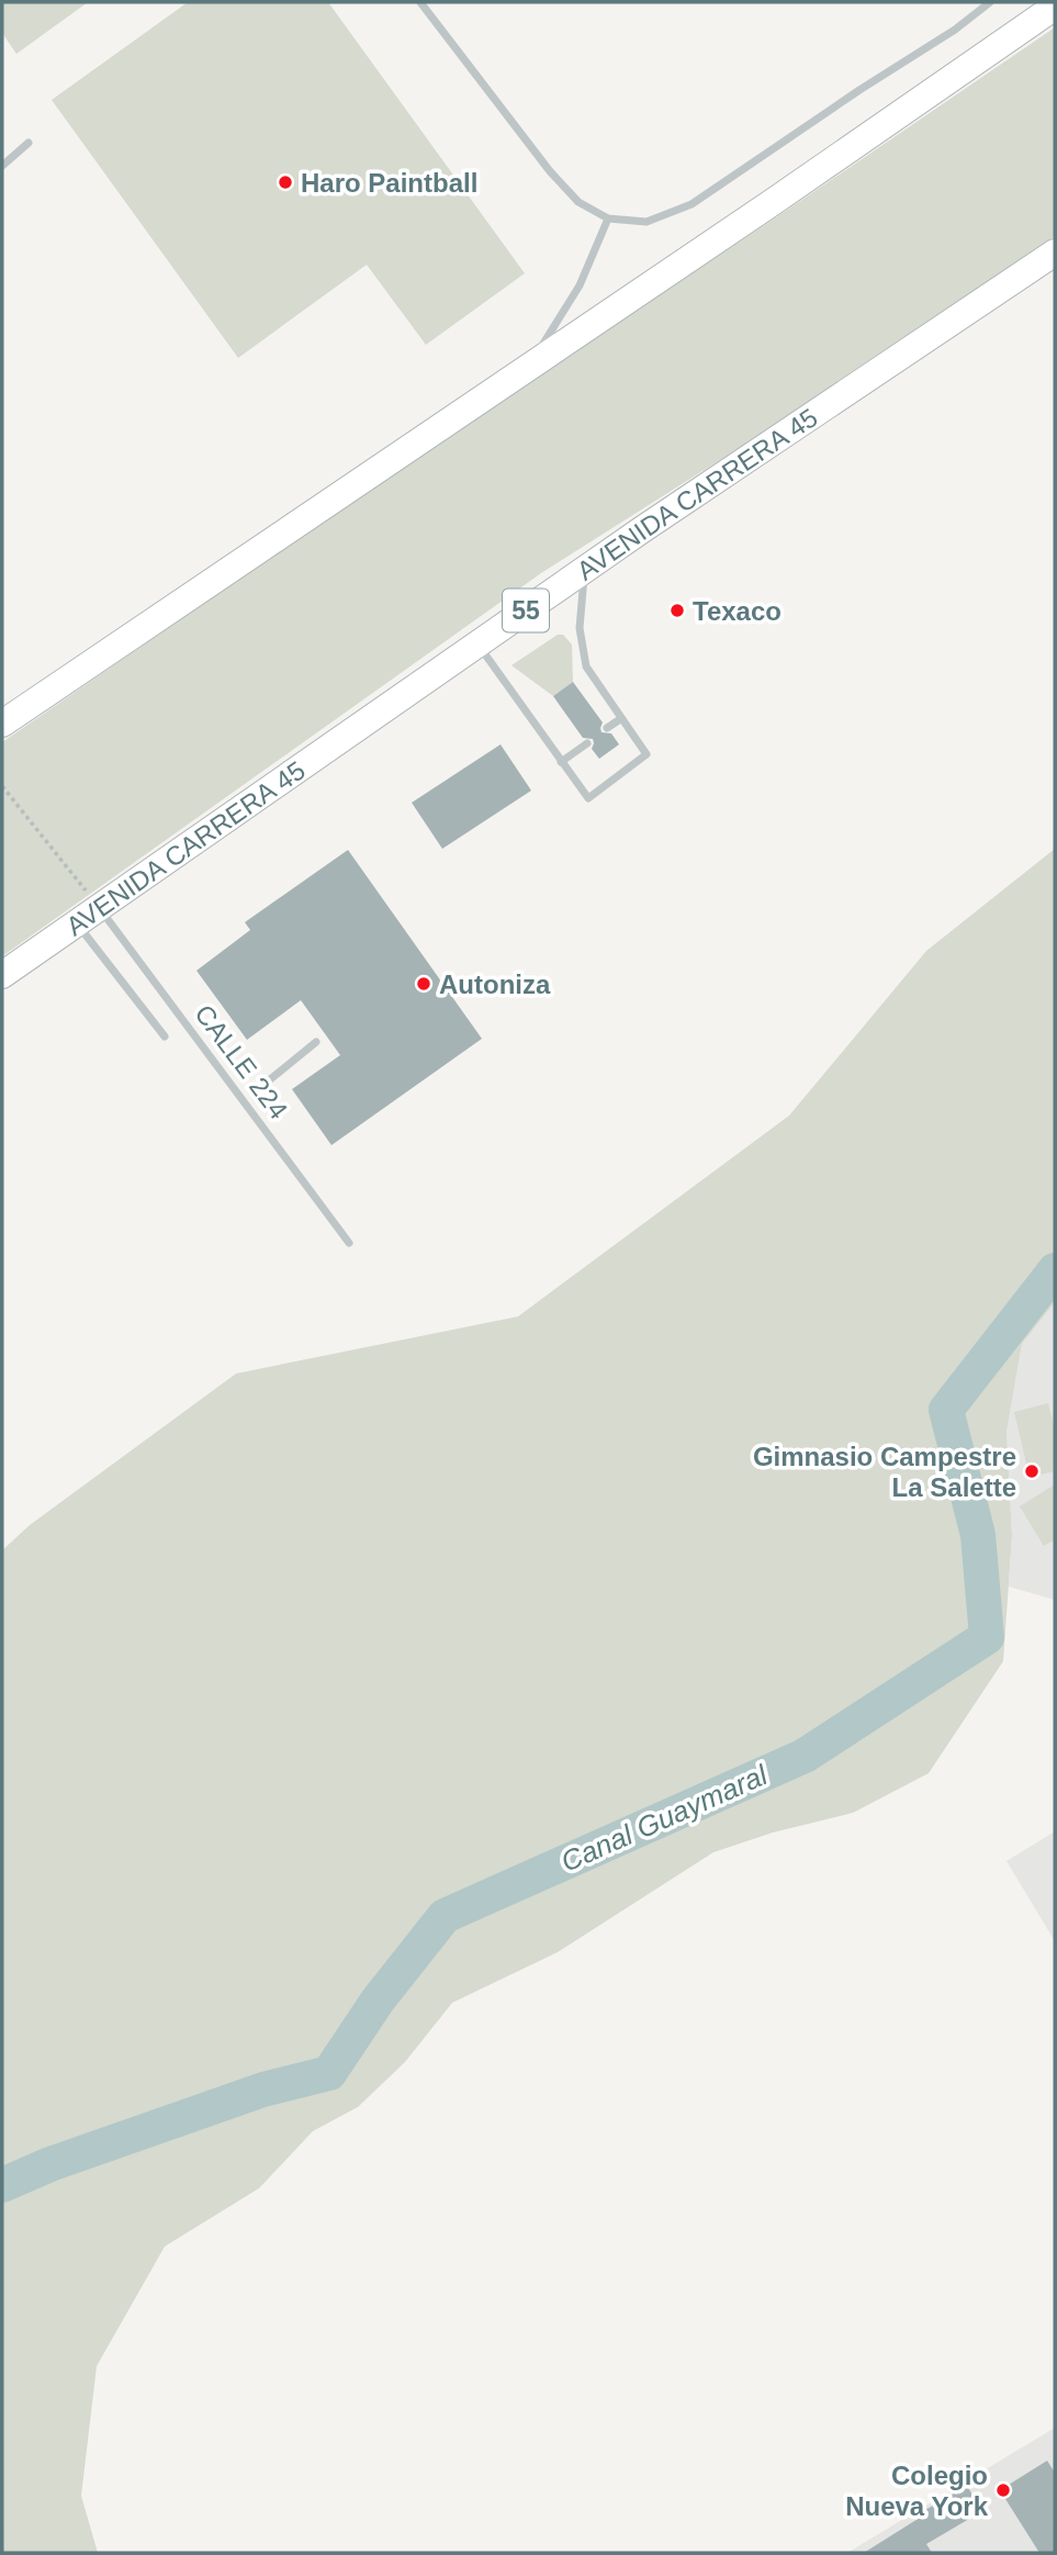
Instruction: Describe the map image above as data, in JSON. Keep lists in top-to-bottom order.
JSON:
{
  "streets": {
    "highway": ["AVENIDA CARRERA 45", "55"],
    "lane": ["CALLE 224"]
  },
  "crossings": [
    ["AVENIDA CARRERA 45", "CALLE 224"]
  ],
  "water": ["Canal Guaymaral"],
  "places": [
    "Haro Paintball",
    "Texaco",
    "Autoniza",
    "Gimnasio Campestre La Salette",
    "Colegio Nueva York"
  ]
}
